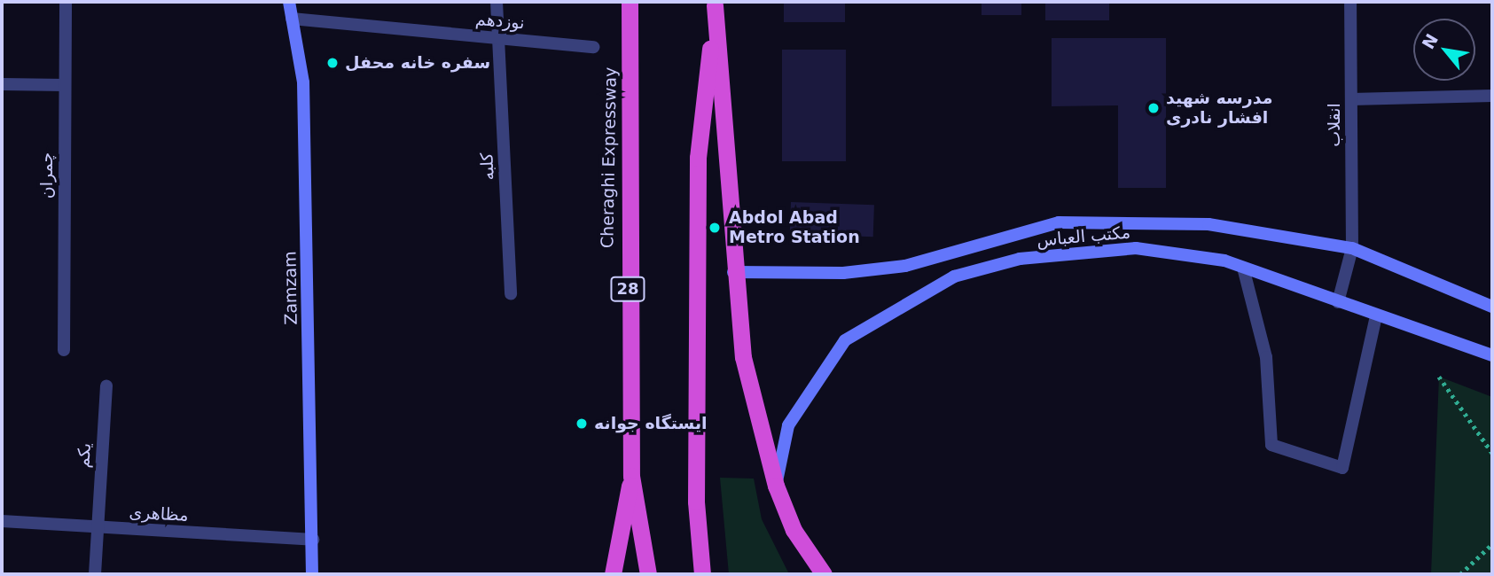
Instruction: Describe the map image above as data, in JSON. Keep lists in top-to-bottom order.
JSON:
{
  "streets": {
    "highway": ["Cheraghi Expressway", "28"],
    "main road": ["مکتب العباس", "Zamzam"],
    "street": [
      "نوزدهم",
      "انقلاب",
      "کلبه",
      "چمران",
      "یکم",
      "مظاهری"
    ]
  },
  "crossings": [
    ["نوزدهم", "کلبه"],
    ["نوزدهم", "Zamzam"],
    ["انقلاب", "مکتب العباس"],
    ["Zamzam", "مظاهری"],
    ["یکم", "مظاهری"]
  ],
  "places": [
    "سفره خانه محفل",
    "مدرسه شهید افشار نادری",
    "Abdol Abad Metro Station",
    "ایستگاه جوانه"
  ],
  "north": "top left"
}
